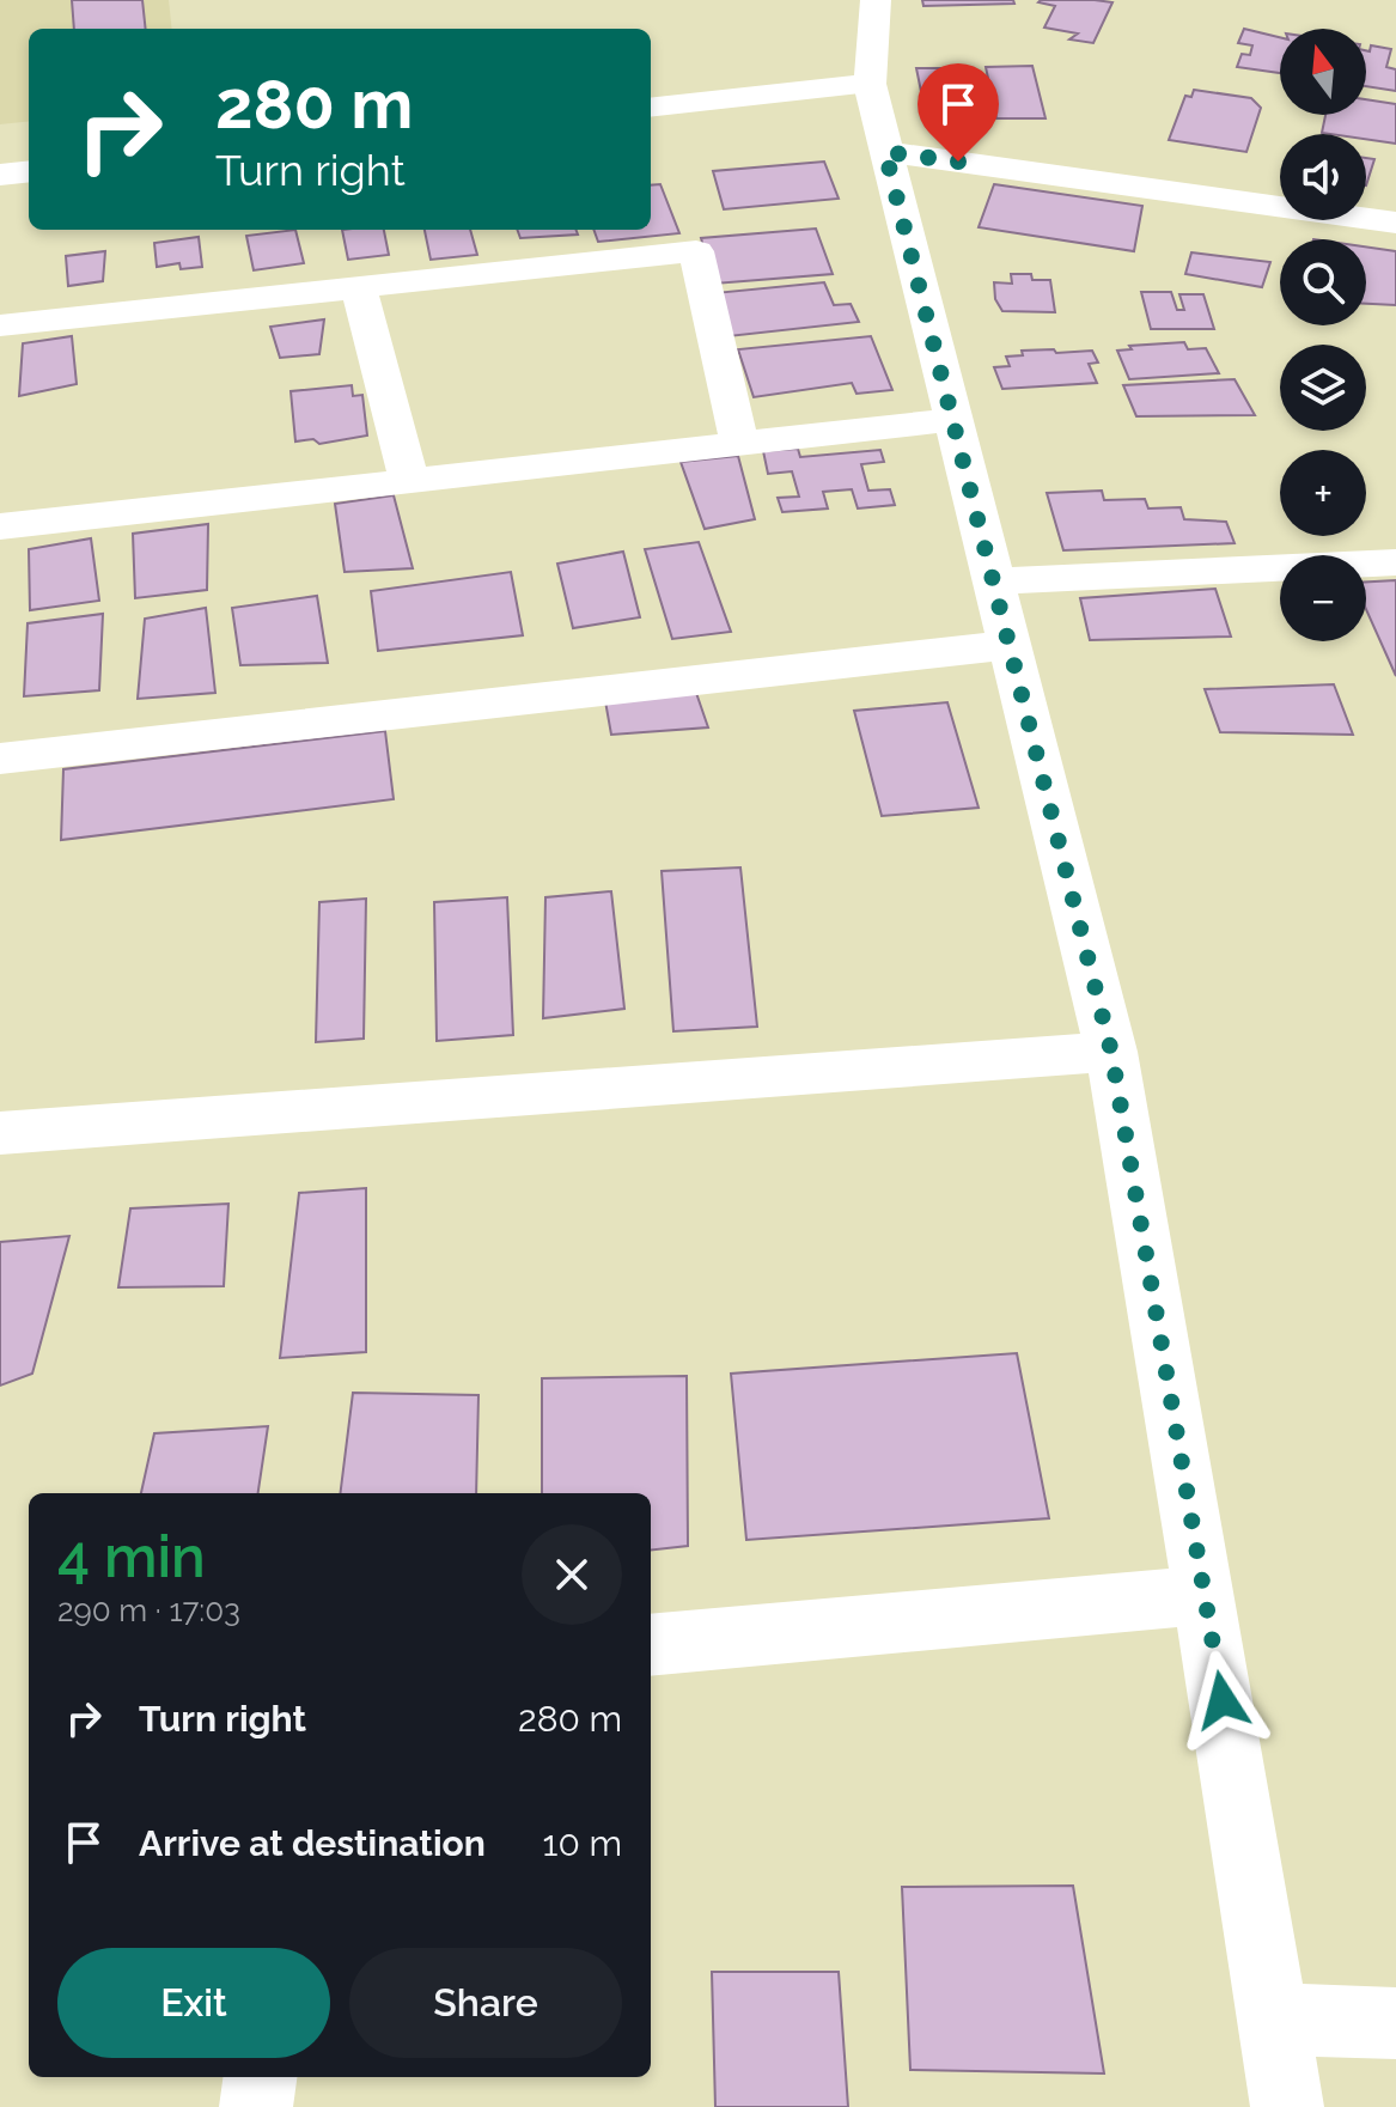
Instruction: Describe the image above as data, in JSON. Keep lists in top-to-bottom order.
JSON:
{
  "north": "top",
  "page": {
    "map_buttons": ["+", "−"],
    "turn": ["280 m", "Turn right"],
    "heading": ["4 min", "290 m · 17:03"],
    "list": [
      {
        "name": "Turn right",
        "value": "280 m"
      },
      {
        "name": "Arrive at destination",
        "value": "10 m"
      }
    ],
    "buttons": ["Exit", "Share"]
  }
}
